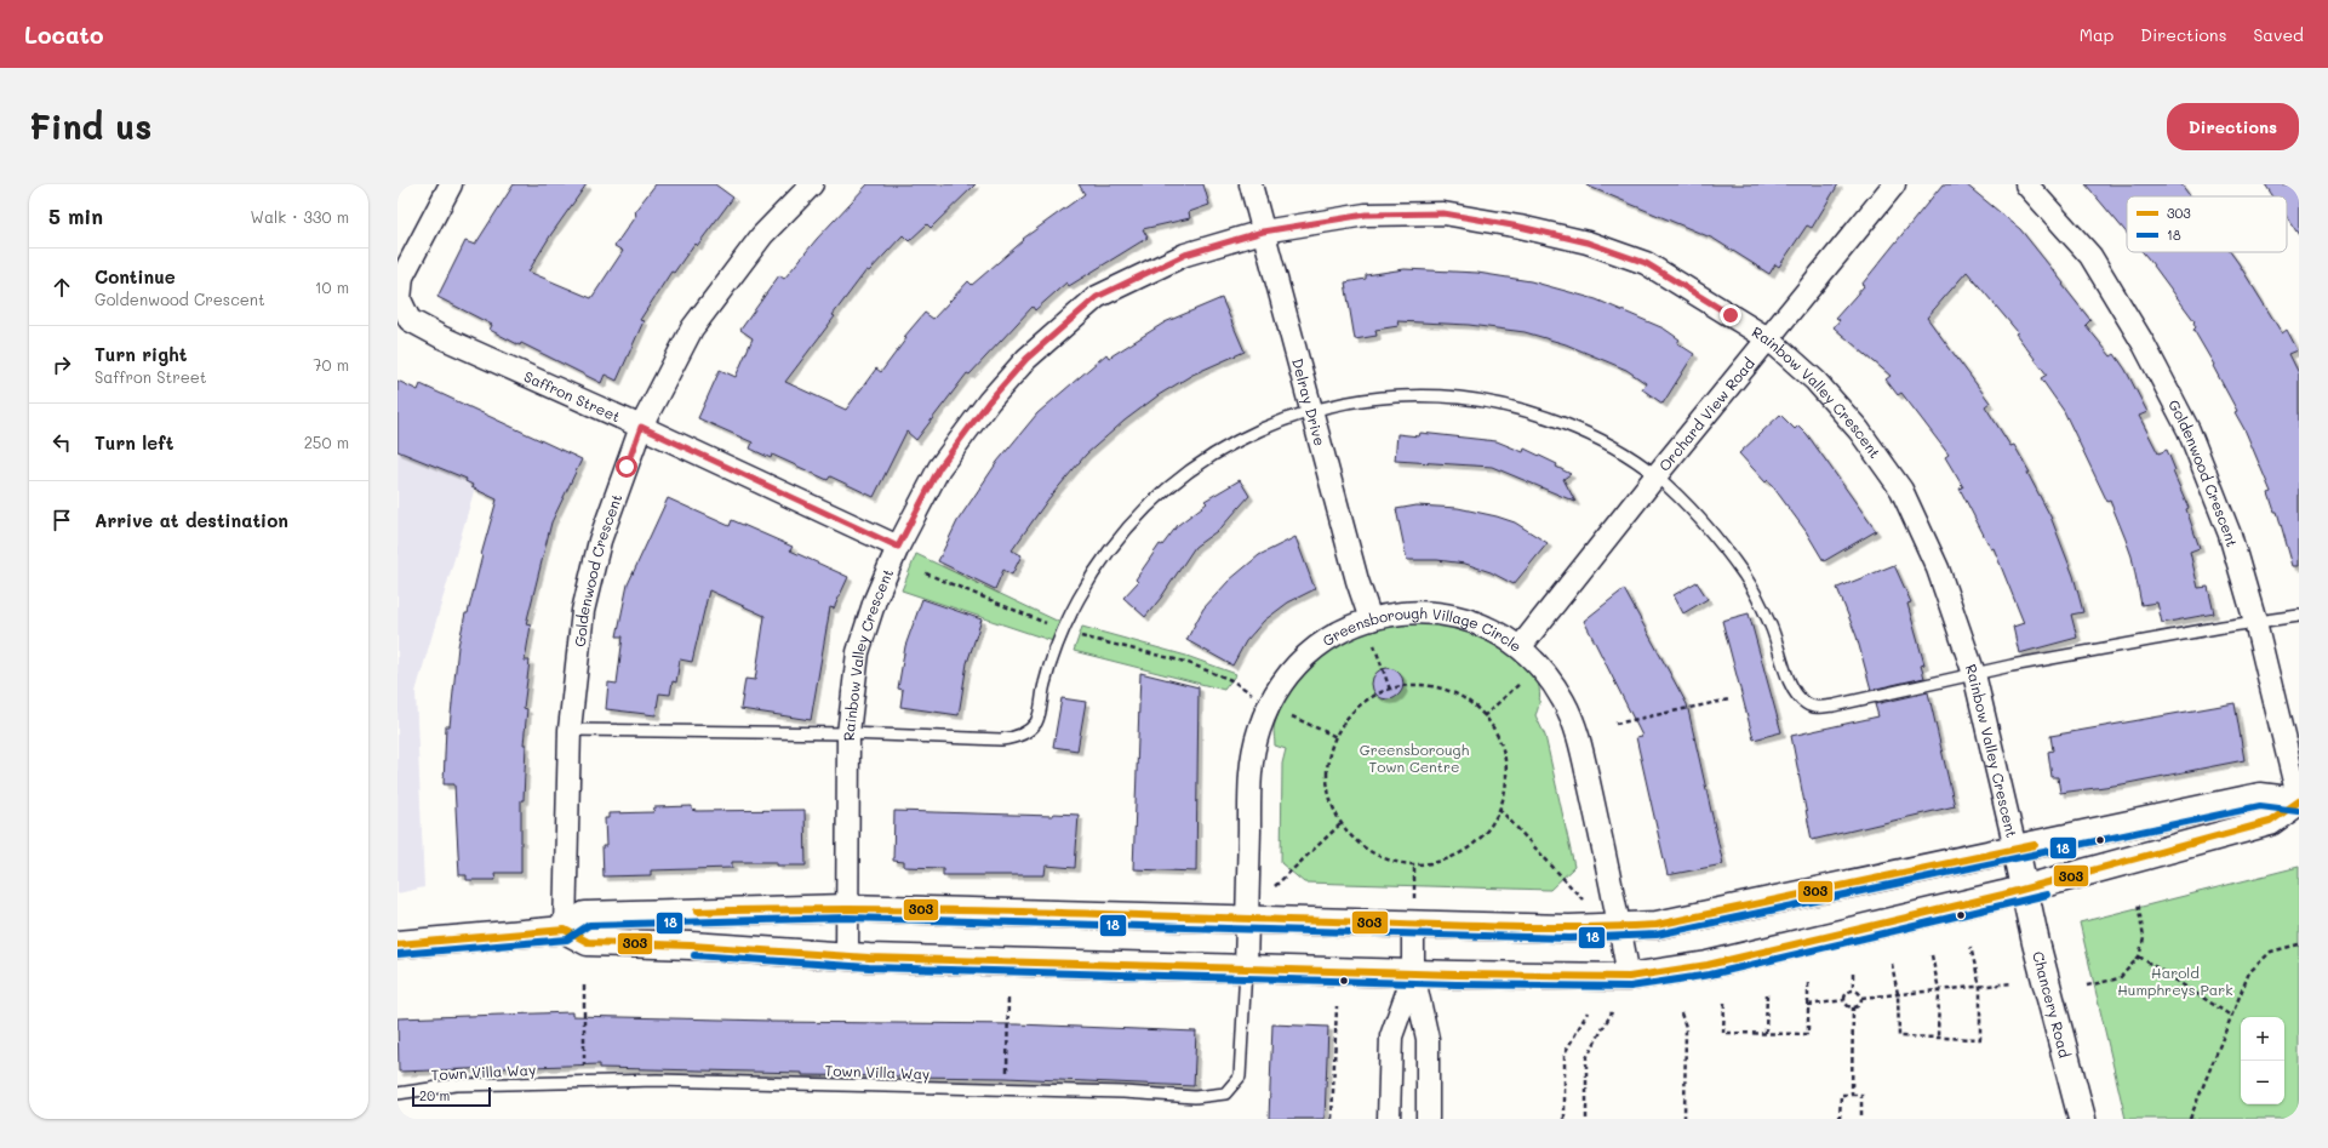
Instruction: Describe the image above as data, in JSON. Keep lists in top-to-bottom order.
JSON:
{
  "streets": {
    "street": [
      "Rainbow Valley Crescent",
      "Saffron Street",
      "Delray Drive",
      "Orchard View Road",
      "Goldenwood Crescent",
      "Greensborough Village Circle",
      "Chancery Road"
    ],
    "lane": ["Town Villa Way"]
  },
  "crossings": [
    ["Rainbow Valley Crescent", "Saffron Street"],
    ["Rainbow Valley Crescent", "Delray Drive"],
    ["Rainbow Valley Crescent", "Orchard View Road"],
    ["Rainbow Valley Crescent", "Chancery Road"],
    ["Saffron Street", "Goldenwood Crescent"],
    ["Delray Drive", "Greensborough Village Circle"],
    ["Orchard View Road", "Greensborough Village Circle"],
    ["Greensborough Village Circle", "Town Villa Way"]
  ],
  "parks": ["Greensborough Town Centre", "Harold Humphreys Park"],
  "lines": ["transit line 303", "transit line 18"],
  "legend": ["303", "18"],
  "scale_bar": "20 m",
  "page": {
    "header": "Locato",
    "nav": ["Map", "Directions", "Saved"],
    "buttons": "Directions",
    "title": "Find us",
    "heading": ["5 min", "Walk · 330 m"],
    "list": [
      ["Continue", "Goldenwood Crescent", "10 m"],
      ["Turn right", "Saffron Street", "70 m"],
      ["Turn left", "250 m"],
      "Arrive at destination"
    ],
    "map_buttons": ["+", "−"],
    "scale": "20 m"
  }
}
